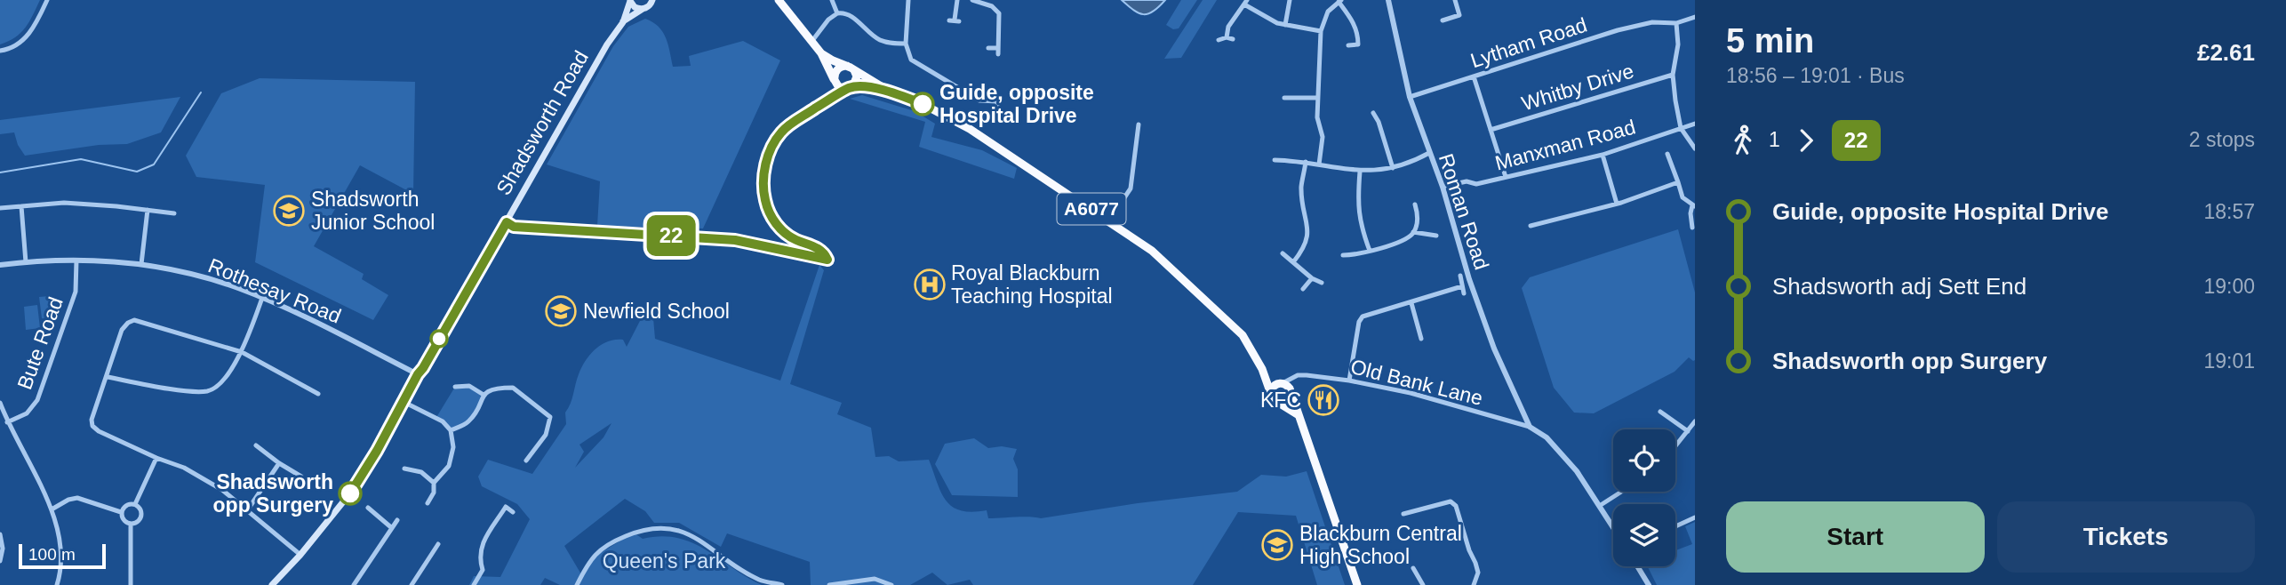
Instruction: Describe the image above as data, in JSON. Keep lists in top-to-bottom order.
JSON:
{
  "streets": {
    "highway": ["A6077"],
    "main road": ["Shadsworth Road"],
    "street": [
      "Lytham Road",
      "Whitby Drive",
      "Manxman Road",
      "Roman Road",
      "Rothesay Road",
      "Bute Road",
      "Old Bank Lane"
    ]
  },
  "crossings": [
    ["Lytham Road", "Roman Road"],
    ["Shadsworth Road", "Rothesay Road"],
    ["Manxman Road", "Roman Road"],
    ["Roman Road", "Old Bank Lane"],
    ["Rothesay Road", "Bute Road"]
  ],
  "parks": ["Queen's Park"],
  "places": {
    "other": ["Guide, opposite Hospital Drive", "Shadsworth opp Surgery"],
    "school or university": ["Shadsworth Junior School", "Newfield School", "Blackburn Central High School"],
    "hospital": ["Royal Blackburn Teaching Hospital"],
    "restaurant": ["KFC"]
  },
  "lines": ["bus line 22"],
  "scale_bar": "100 m",
  "page": {
    "on_map": "22",
    "heading": ["5 min", "18:56 – 19:01 · Bus", "£2.61"],
    "legs": ["1", "22", "2 stops"],
    "list": [
      {
        "name": "Guide, opposite Hospital Drive",
        "value": "18:57"
      },
      {
        "name": "Shadsworth adj Sett End",
        "value": "19:00"
      },
      {
        "name": "Shadsworth opp Surgery",
        "value": "19:01"
      }
    ],
    "buttons": ["Start", "Tickets"],
    "scale": "100 m"
  }
}
